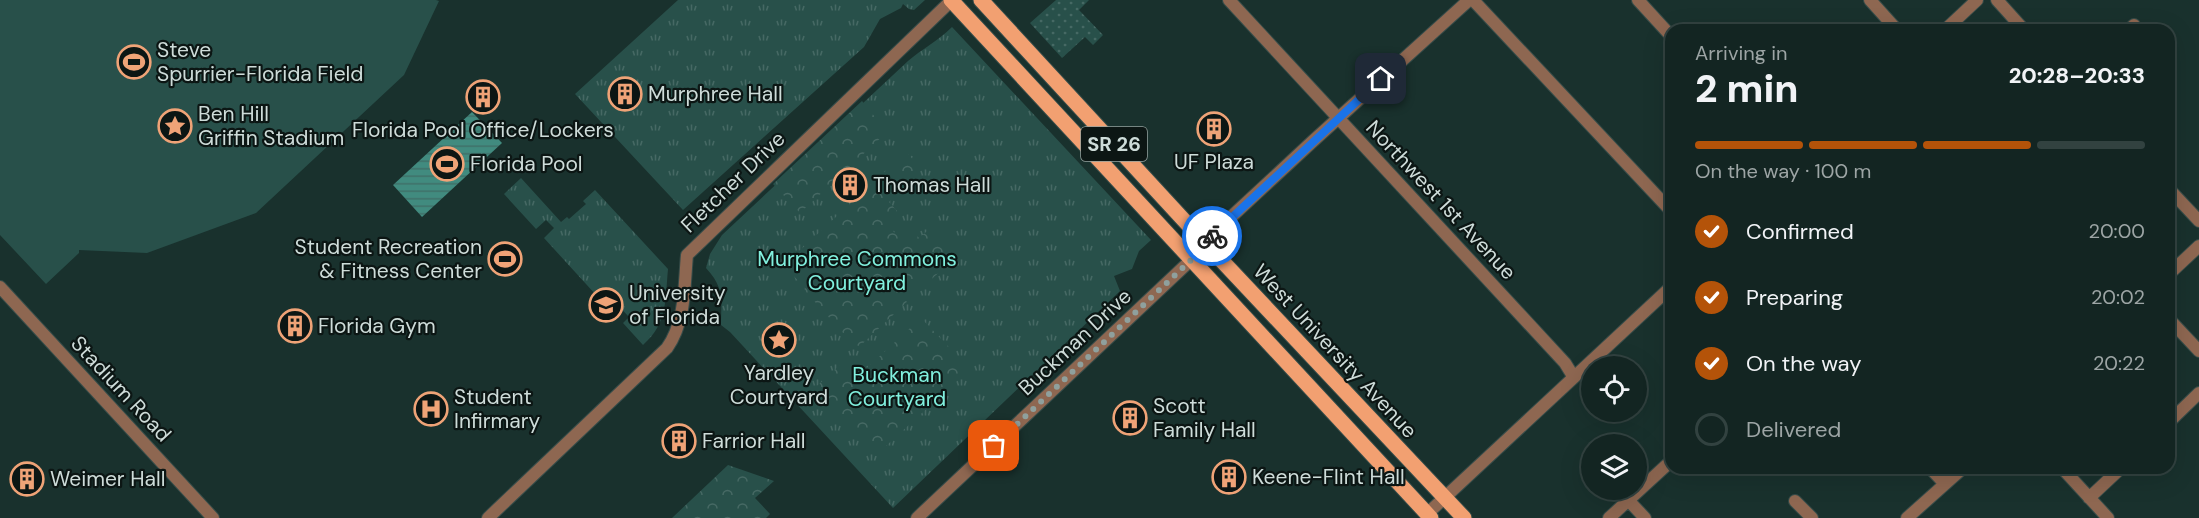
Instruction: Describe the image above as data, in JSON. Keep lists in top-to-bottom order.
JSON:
{
  "streets": {
    "main road": ["SR 26", "West University Avenue"],
    "street": [
      "Fletcher Drive",
      "Northwest 1st Avenue",
      "Buckman Drive",
      "Stadium Road"
    ]
  },
  "crossings": [
    ["Fletcher Drive", "West University Avenue"],
    ["Northwest 1st Avenue", "Buckman Drive"],
    ["Buckman Drive", "West University Avenue"]
  ],
  "parks": ["Murphree Commons Courtyard", "Buckman Courtyard"],
  "places": {
    "sports": ["Steve Spurrier-Florida Field", "Florida Pool", "Student Recreation & Fitness Center"],
    "building": [
      "Murphree Hall",
      "Florida Pool Office/Lockers",
      "UF Plaza",
      "Thomas Hall",
      "Florida Gym",
      "Scott Family Hall",
      "Farrior Hall",
      "Keene-Flint Hall",
      "Weimer Hall"
    ],
    "place": ["Ben Hill Griffin Stadium", "Yardley Courtyard"],
    "school or university": ["University of Florida"],
    "hospital": ["Student Infirmary"]
  },
  "page": {
    "heading": ["2 min", "Arriving in", "20:28–20:33"],
    "bar": "On the way · 100 m",
    "list": [
      ["Confirmed", "20:00"],
      ["Preparing", "20:02"],
      ["On the way", "20:22"],
      "Delivered"
    ]
  }
}
